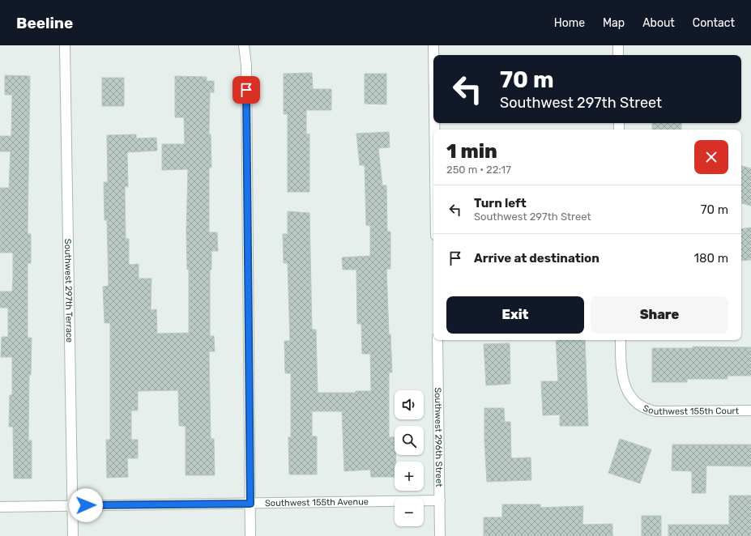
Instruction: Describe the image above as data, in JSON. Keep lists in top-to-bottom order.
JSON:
{
  "streets": {
    "street": [
      "Southwest 297th Terrace",
      "Southwest 155th Court",
      "Southwest 296th Street",
      "Southwest 155th Avenue"
    ]
  },
  "crossings": [
    ["Southwest 297th Terrace", "Southwest 155th Avenue"],
    ["Southwest 296th Street", "Southwest 155th Avenue"]
  ],
  "page": {
    "header": "Beeline",
    "nav": [
      "Home",
      "Map",
      "About",
      "Contact"
    ],
    "turn": ["70 m", "Southwest 297th Street"],
    "heading": ["1 min", "250 m · 22:17"],
    "list": [
      {
        "name": "Turn left",
        "note": "Southwest 297th Street",
        "value": "70 m"
      },
      {
        "name": "Arrive at destination",
        "value": "180 m"
      }
    ],
    "buttons": ["Exit", "Share"],
    "map_buttons": ["+", "−"]
  }
}
